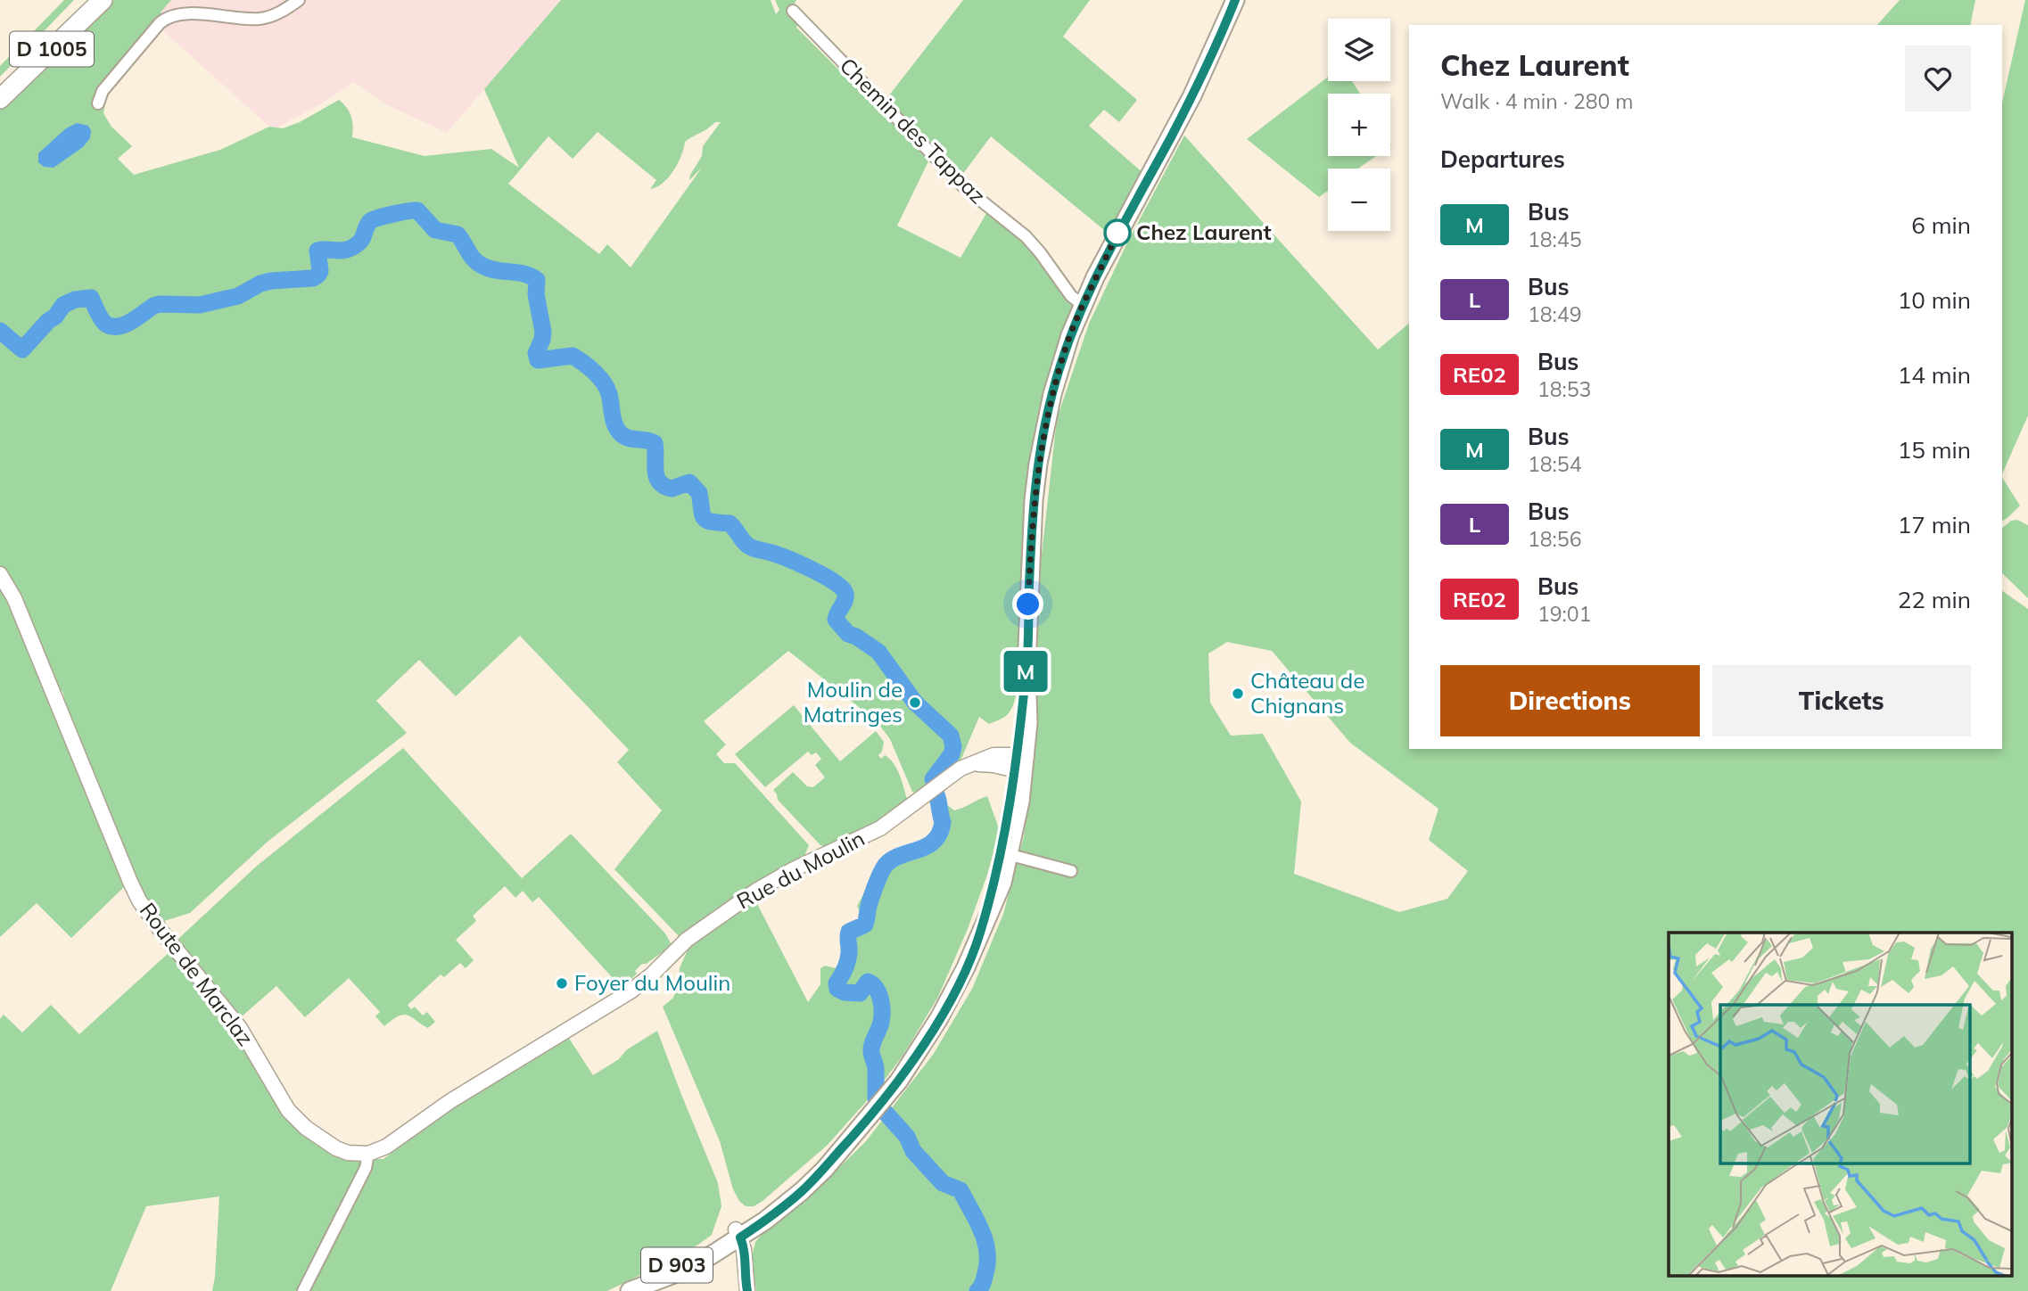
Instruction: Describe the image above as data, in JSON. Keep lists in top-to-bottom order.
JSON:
{
  "streets": {
    "highway": ["D 1005"],
    "main road": ["D 903"],
    "street": ["Chemin des Tappaz", "Rue du Moulin", "Route de Marclaz"]
  },
  "crossings": [
    ["Chemin des Tappaz", "D 903"],
    ["Rue du Moulin", "Route de Marclaz"],
    ["Rue du Moulin", "D 903"]
  ],
  "places": [
    "Chez Laurent",
    "Château de Chignans",
    "Moulin de Matringes",
    "Foyer du Moulin"
  ],
  "lines": ["bus line M"],
  "page": {
    "on_map": "M",
    "map_buttons": ["+", "−"],
    "heading": [
      ["Chez Laurent", "Walk · 4 min · 280 m"],
      "Departures"
    ],
    "list": [
      {
        "mark": "M",
        "name": "Bus",
        "note": "18:45",
        "value": "6 min"
      },
      {
        "mark": "L",
        "name": "Bus",
        "note": "18:49",
        "value": "10 min"
      },
      {
        "mark": "RE02",
        "name": "Bus",
        "note": "18:53",
        "value": "14 min"
      },
      {
        "mark": "M",
        "name": "Bus",
        "note": "18:54",
        "value": "15 min"
      },
      {
        "mark": "L",
        "name": "Bus",
        "note": "18:56",
        "value": "17 min"
      },
      {
        "mark": "RE02",
        "name": "Bus",
        "note": "19:01",
        "value": "22 min"
      }
    ],
    "buttons": ["Directions", "Tickets"]
  }
}
